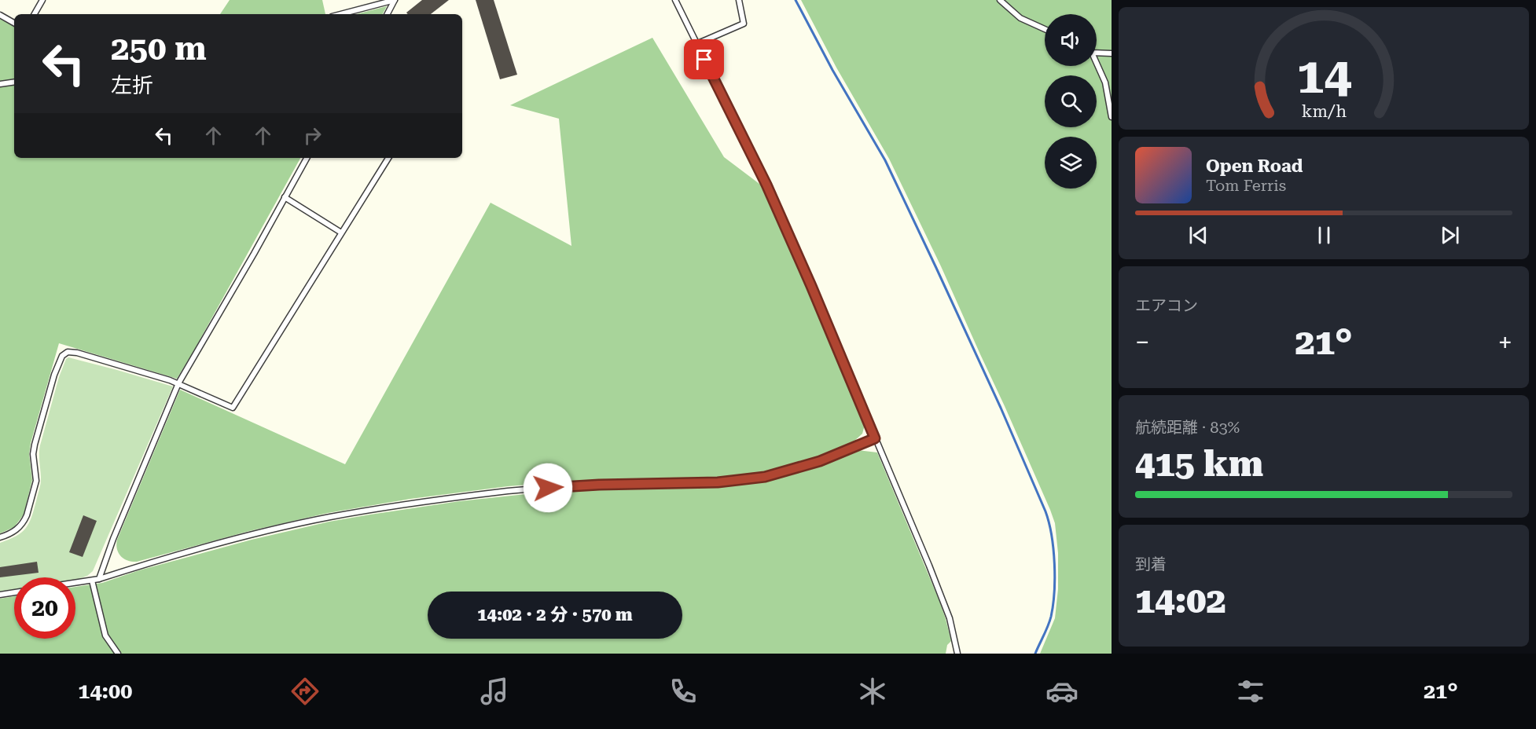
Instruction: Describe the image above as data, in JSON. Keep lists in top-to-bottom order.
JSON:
{
  "page": {
    "turn": ["250 m", "左折"],
    "song": ["Open Road", "Tom Ferris"],
    "tile": [
      "エアコン",
      ["航続距離 · 83%", "415 km"],
      ["到着", "14:02"]
    ],
    "heat": ["−", "21°", "+"],
    "limit": "20",
    "trip": "14:02 · 2 分 · 570 m",
    "tabs": ["14:00", "21°"],
    "gauge": ["14", "km/h"]
  }
}
